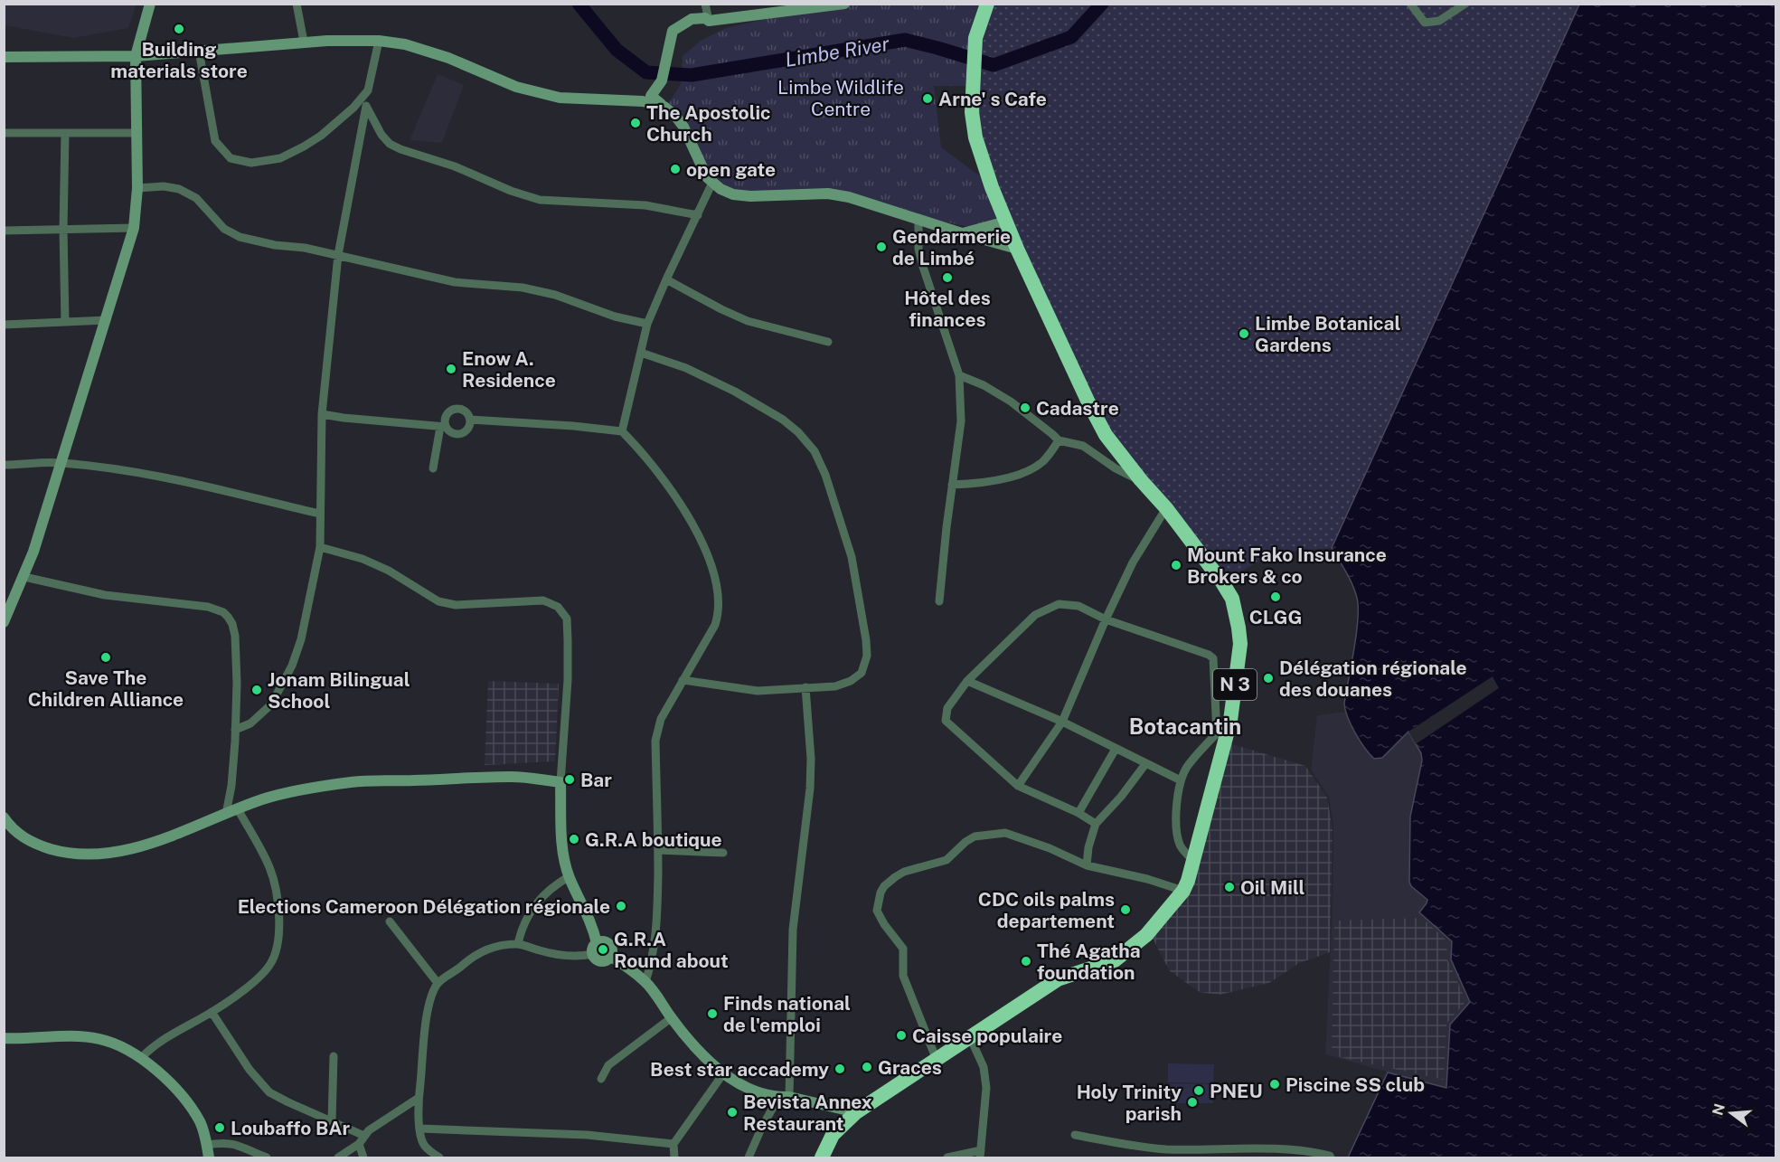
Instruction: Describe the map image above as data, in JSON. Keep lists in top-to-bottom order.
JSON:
{
  "streets": {
    "highway": ["N 3"]
  },
  "districts": ["Botacantin"],
  "water": ["Limbe River"],
  "parks": ["Limbe Wildlife Centre"],
  "places": [
    "Building materials store",
    "Arne' s Cafe",
    "The Apostolic Church",
    "open gate",
    "Gendarmerie de Limbé",
    "Hôtel des finances",
    "Limbe Botanical Gardens",
    "Enow A. Residence",
    "Cadastre",
    "Mount Fako Insurance Brokers & co",
    "CLGG",
    "Save The Children Alliance",
    "Délégation régionale des douanes",
    "Jonam Bilingual School",
    "Bar",
    "G.R.A boutique",
    "Oil Mill",
    "Elections Cameroon Délégation régionale",
    "CDC oils palms departement",
    "G.R.A Round about",
    "Thé Agatha foundation",
    "Finds national de l'emploi",
    "Caisse populaire",
    "Graces",
    "Best star accademy",
    "Piscine SS club",
    "PNEU",
    "Holy Trinity parish",
    "Bevista Annex Restaurant",
    "Loubaffo BAr"
  ],
  "north": "left"
}
